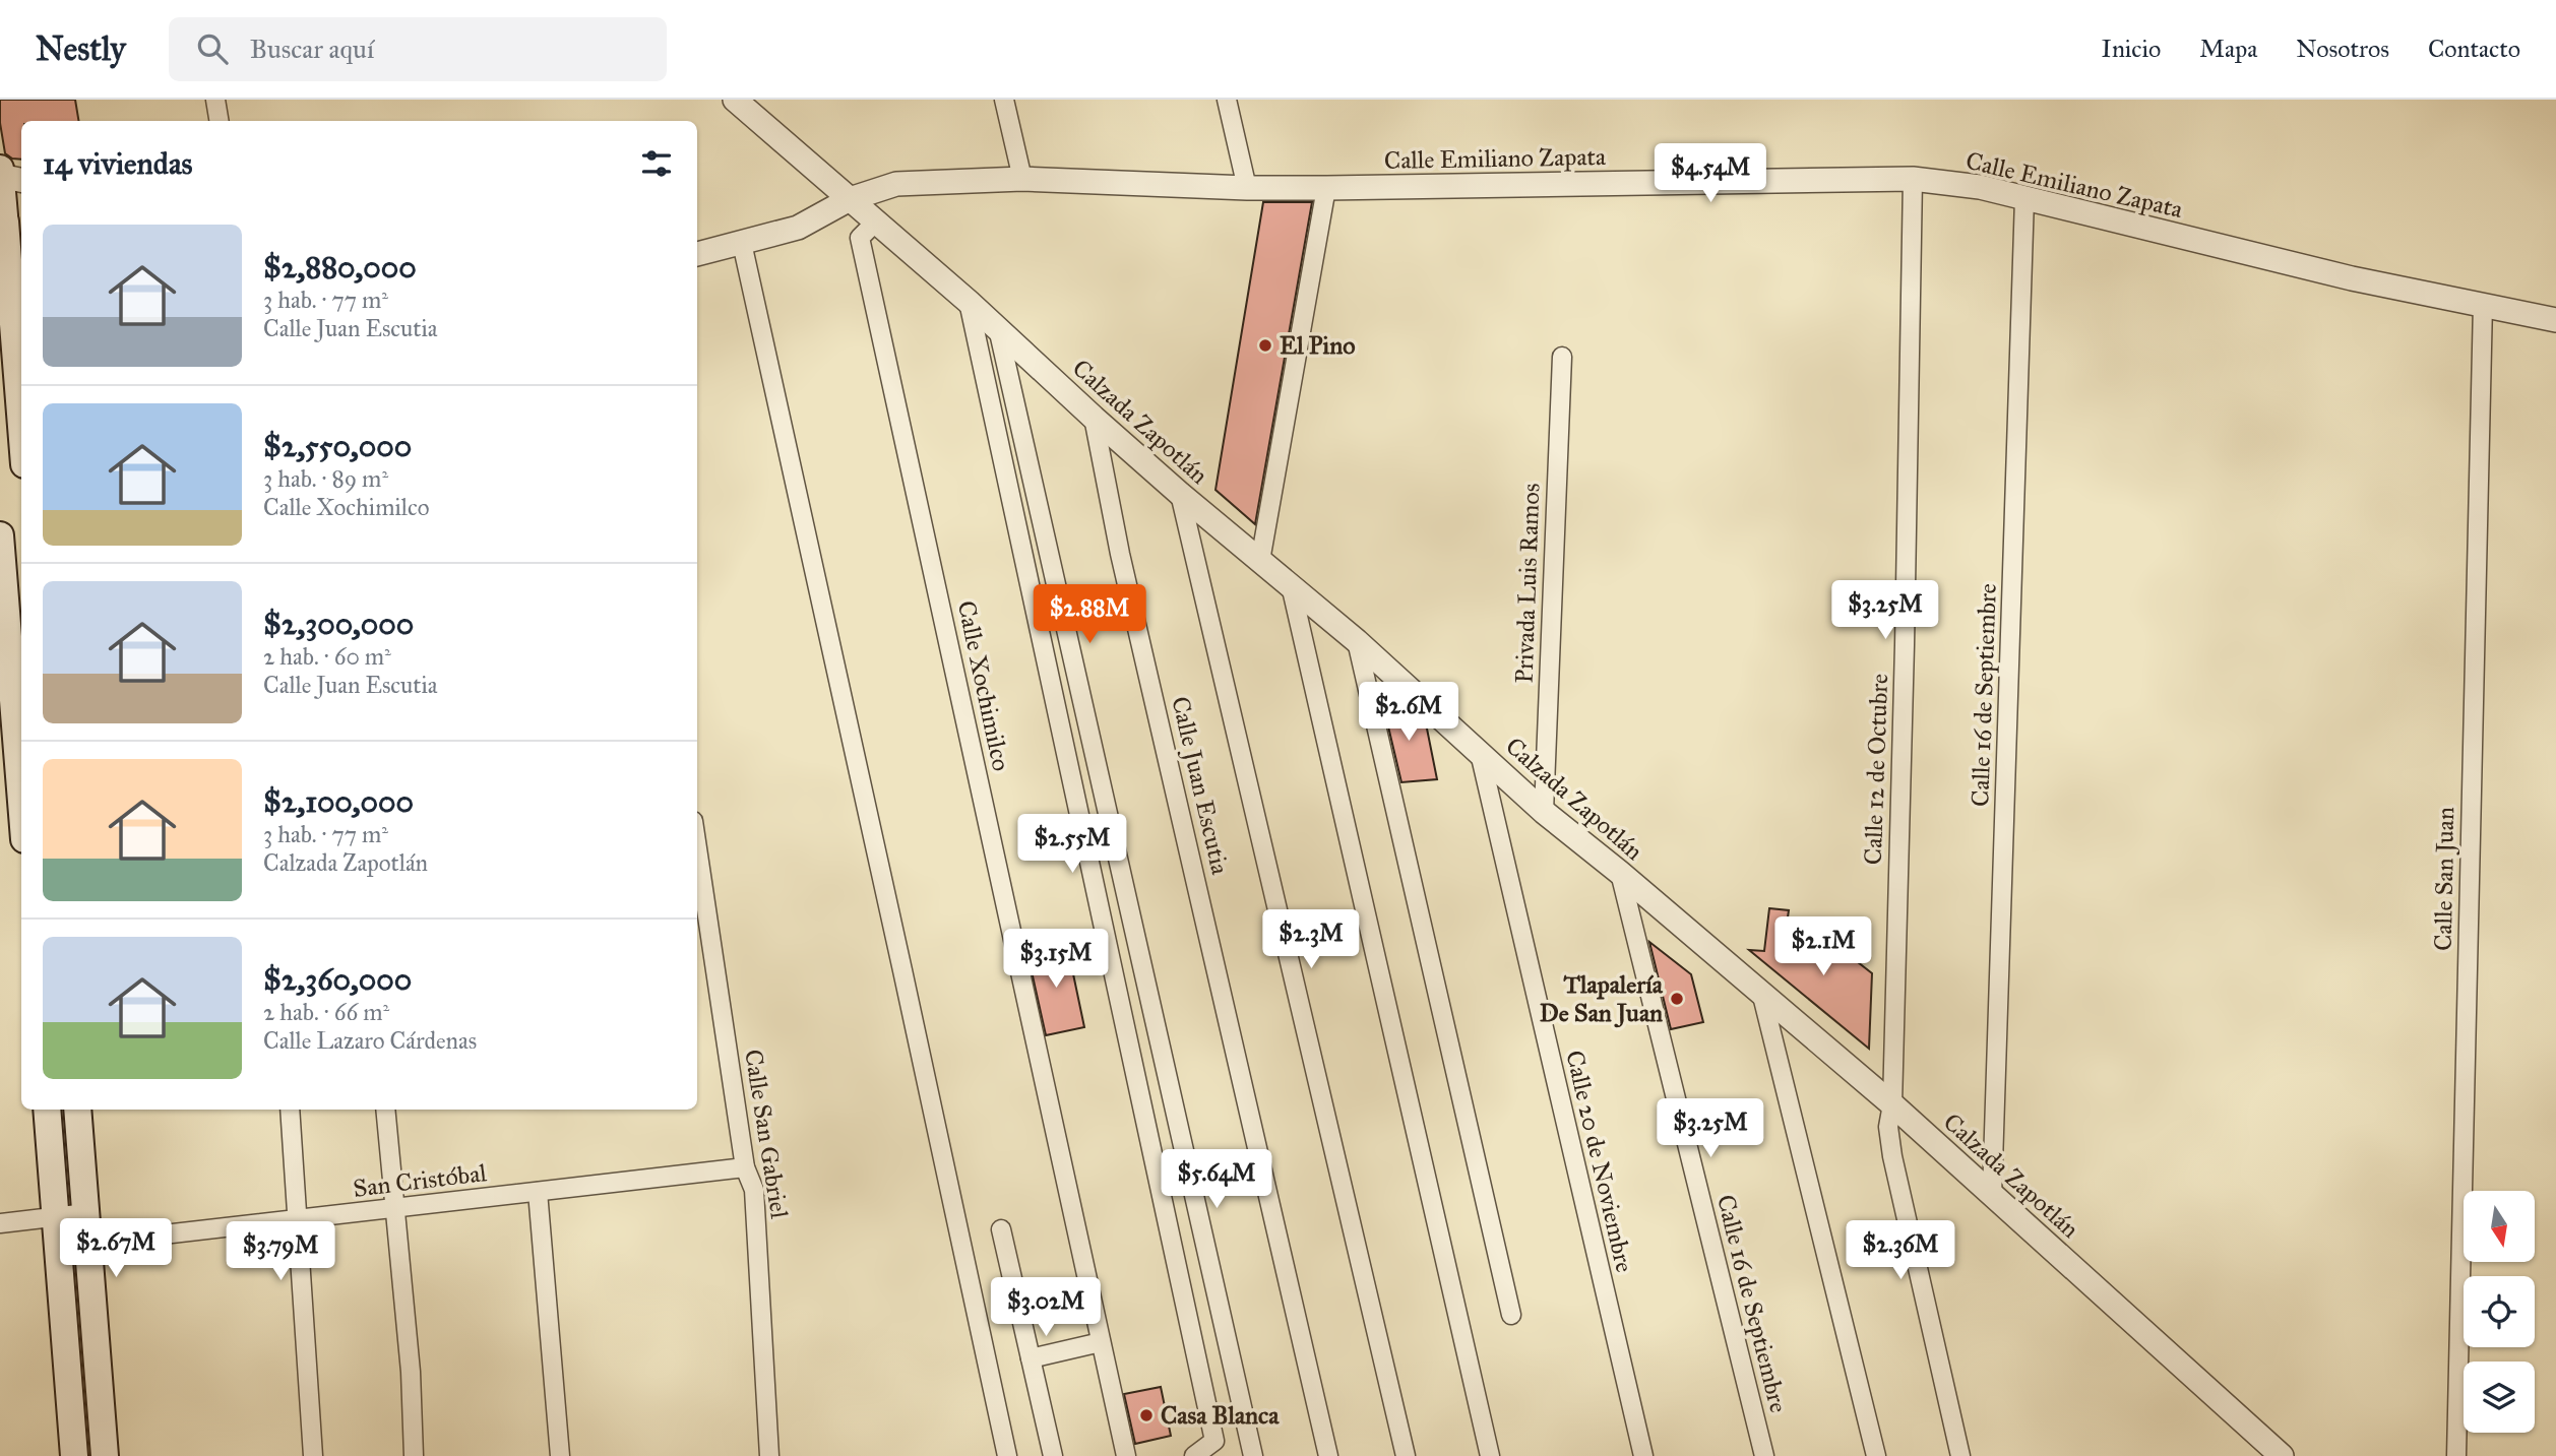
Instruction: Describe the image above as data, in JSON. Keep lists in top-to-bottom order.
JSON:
{
  "streets": {
    "street": [
      "Calle Emiliano Zapata",
      "Calzada Zapotlán",
      "Privada Luis Ramos",
      "Calle Xochimilco",
      "Calle 16 de Septiembre",
      "Calle 12 de Octubre",
      "Calle Juan Escutia",
      "Calle San Juan",
      "Calle San Gabriel",
      "Calle 20 de Noviembre",
      "San Cristóbal"
    ]
  },
  "crossings": [
    ["Calle Emiliano Zapata", "Calzada Zapotlán"],
    ["Calle Emiliano Zapata", "Calle 16 de Septiembre"],
    ["Calle Emiliano Zapata", "Calle 12 de Octubre"],
    ["Calle Emiliano Zapata", "Calle San Juan"],
    ["Calzada Zapotlán", "Privada Luis Ramos"],
    ["Calzada Zapotlán", "Calle Xochimilco"],
    ["Calzada Zapotlán", "Calle 16 de Septiembre"],
    ["Calzada Zapotlán", "Calle 12 de Octubre"],
    ["Calzada Zapotlán", "Calle Juan Escutia"],
    ["Calzada Zapotlán", "Calle 20 de Noviembre"],
    ["Calle San Gabriel", "San Cristóbal"]
  ],
  "places": ["El Pino", "Tlapalería De San Juan", "Casa Blanca"],
  "north": "bottom",
  "page": {
    "header": "Nestly",
    "search": "Buscar aquí",
    "nav": [
      "Inicio",
      "Mapa",
      "Nosotros",
      "Contacto"
    ],
    "heading": "14 viviendas",
    "price": [
      "$4.54M",
      "$3.25M",
      "$2.88M",
      "$2.6M",
      "$2.55M",
      "$2.3M",
      "$2.1M",
      "$3.15M",
      "$3.25M",
      "$5.64M",
      "$2.67M",
      "$2.36M",
      "$3.79M",
      "$3.02M"
    ],
    "list": [
      {
        "name": "$2,880,000",
        "note": "3 hab. · 77 m² · Calle Juan Escutia"
      },
      {
        "name": "$2,550,000",
        "note": "3 hab. · 89 m² · Calle Xochimilco"
      },
      {
        "name": "$2,300,000",
        "note": "2 hab. · 60 m² · Calle Juan Escutia"
      },
      {
        "name": "$2,100,000",
        "note": "3 hab. · 77 m² · Calzada Zapotlán"
      },
      {
        "name": "$2,360,000",
        "note": "2 hab. · 66 m² · Calle Lazaro Cárdenas"
      }
    ]
  }
}
